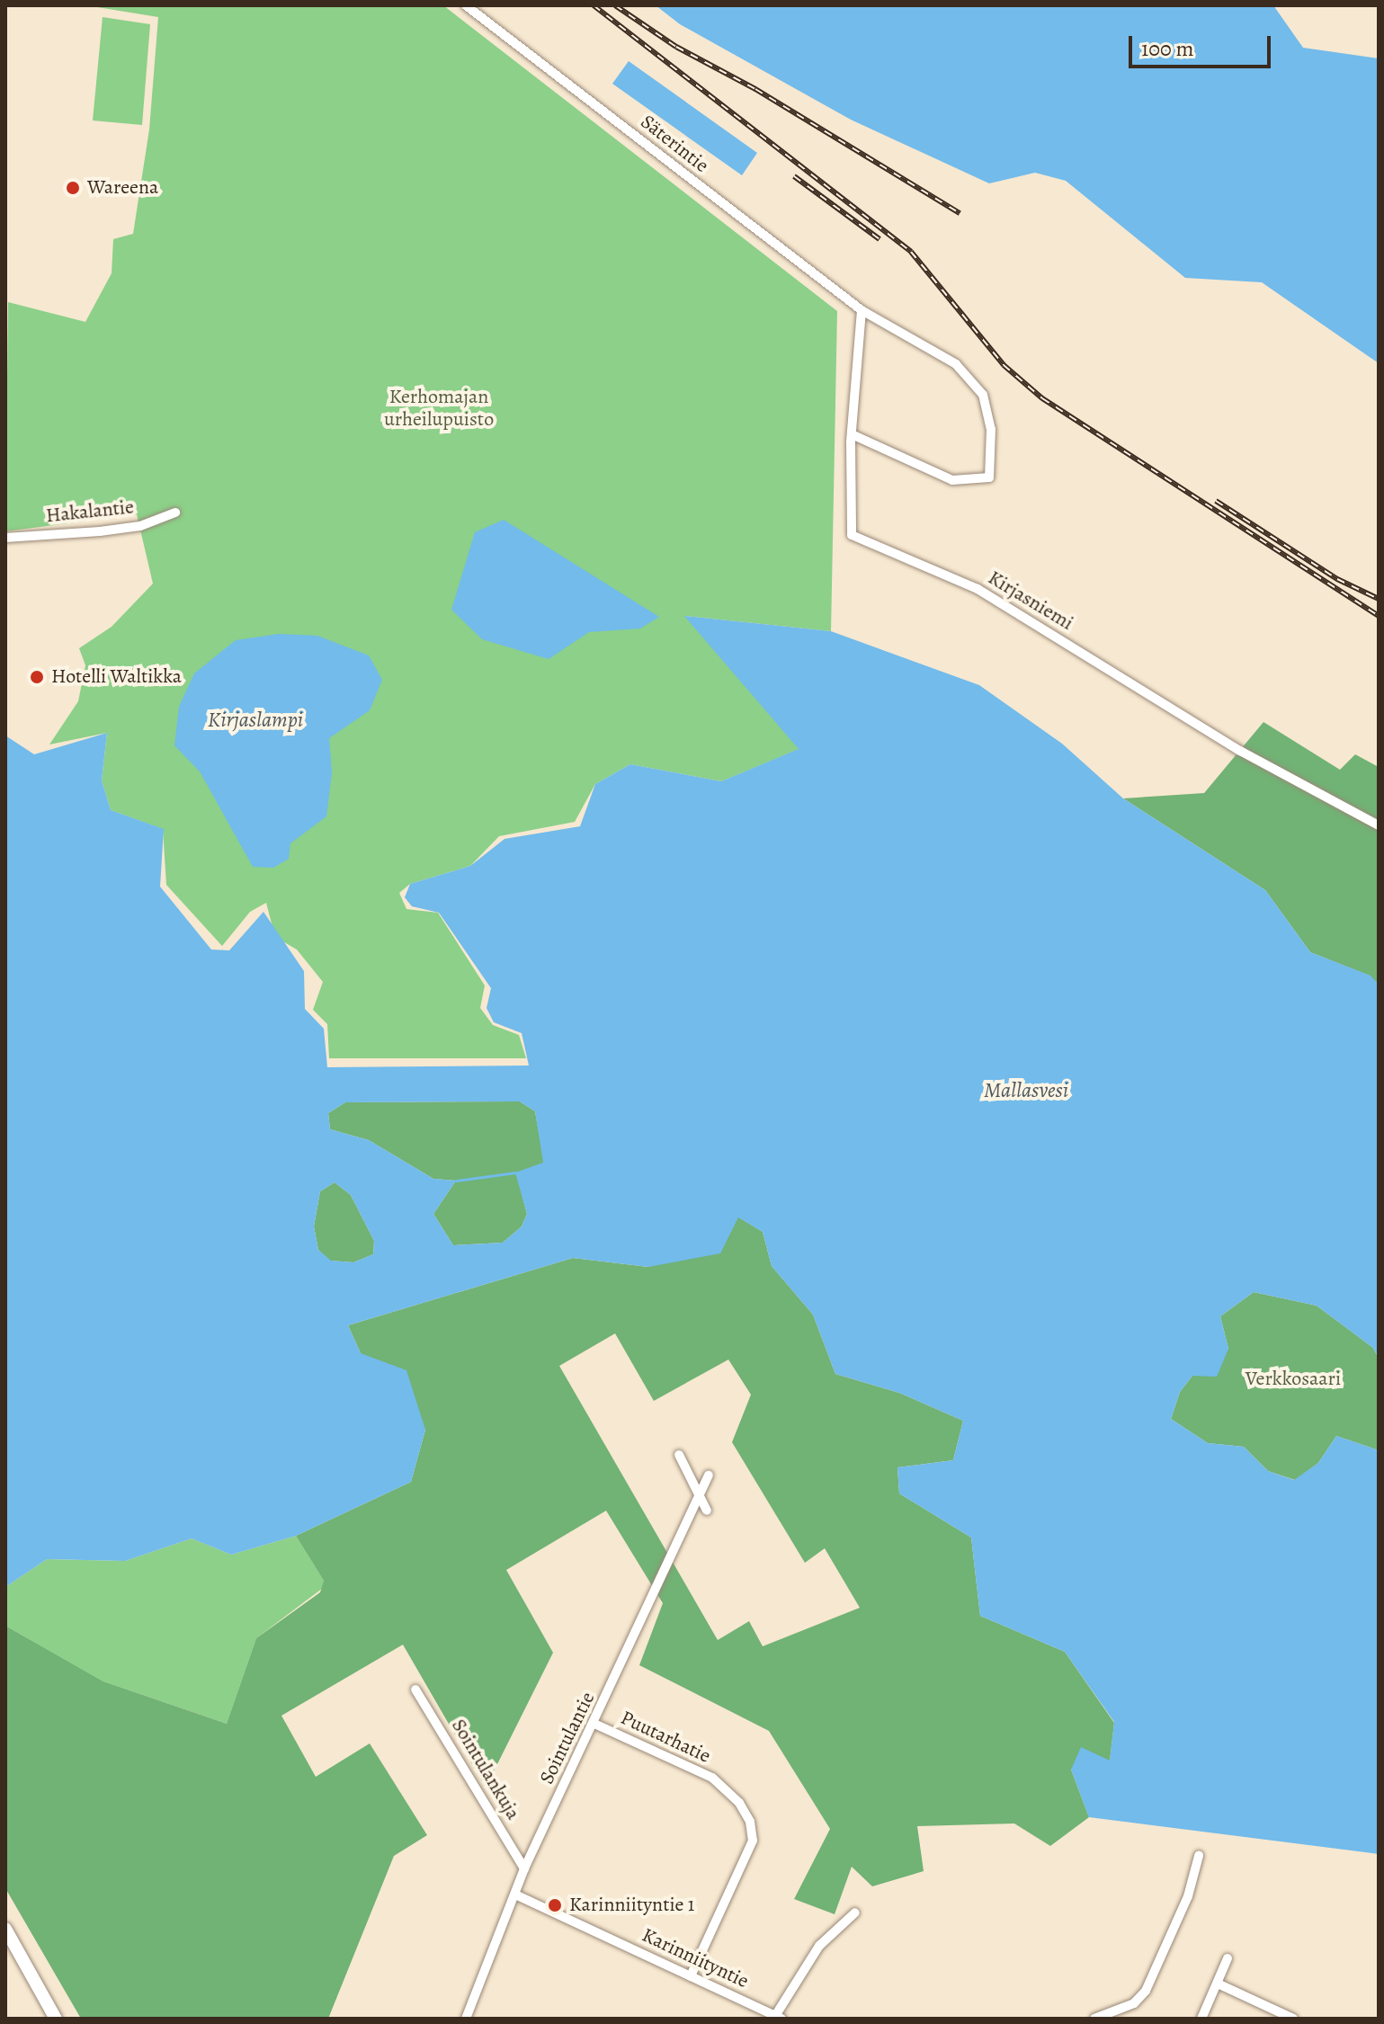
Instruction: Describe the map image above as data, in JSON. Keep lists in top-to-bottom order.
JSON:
{
  "streets": {
    "street": [
      "Säterintie",
      "Hakalantie",
      "Kirjasniemi",
      "Puutarhatie",
      "Sointulantie",
      "Sointulankuja",
      "Karinniityntie"
    ]
  },
  "crossings": [
    ["Säterintie", "Kirjasniemi"],
    ["Puutarhatie", "Sointulantie"],
    ["Puutarhatie", "Karinniityntie"],
    ["Sointulantie", "Sointulankuja"],
    ["Sointulantie", "Karinniityntie"]
  ],
  "water": ["Kirjaslampi", "Mallasvesi"],
  "parks": ["Kerhomajan urheilupuisto", "Verkkosaari"],
  "places": ["Wareena", "Hotelli Waltikka", "Karinniityntie 1"],
  "scale_bar": "100 m"
}
